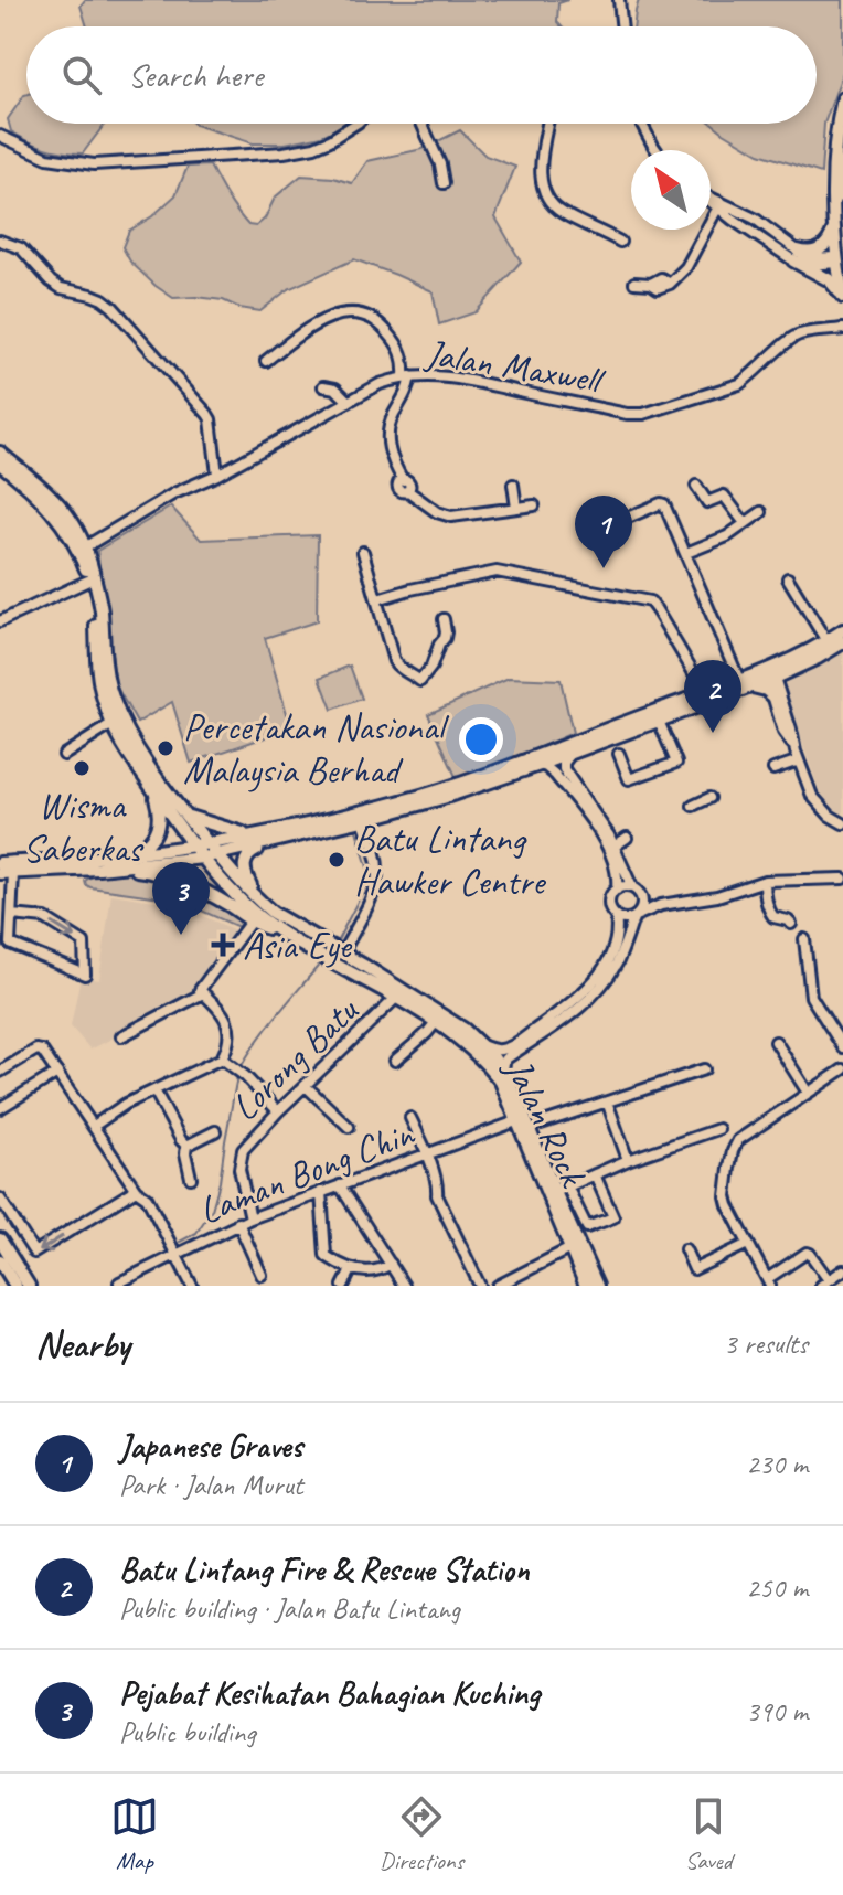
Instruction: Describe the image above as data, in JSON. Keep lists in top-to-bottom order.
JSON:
{
  "streets": {
    "main road": ["Jalan Rock"],
    "street": ["Jalan Maxwell", "Lorong Batu", "Laman Bong Chin"]
  },
  "crossings": [
    ["Jalan Maxwell", "Jalan Rock"],
    ["Lorong Batu", "Jalan Rock"],
    ["Lorong Batu", "Laman Bong Chin"],
    ["Jalan Rock", "Laman Bong Chin"]
  ],
  "places": {
    "other": ["Percetakan Nasional Malaysia Berhad", "Wisma Saberkas", "Batu Lintang Hawker Centre"],
    "health": ["Asia Eye"]
  },
  "north": "top left",
  "page": {
    "search": "Search here",
    "pins": ["1", "2", "3"],
    "heading": ["Nearby", "3 results"],
    "list": [
      {
        "mark": "1",
        "name": "Japanese Graves",
        "note": "Park · Jalan Murut",
        "value": "230 m"
      },
      {
        "mark": "2",
        "name": "Batu Lintang Fire & Rescue Station",
        "note": "Public building · Jalan Batu Lintang",
        "value": "250 m"
      },
      {
        "mark": "3",
        "name": "Pejabat Kesihatan Bahagian Kuching",
        "note": "Public building",
        "value": "390 m"
      }
    ],
    "nav": ["Map", "Directions", "Saved"]
  }
}
